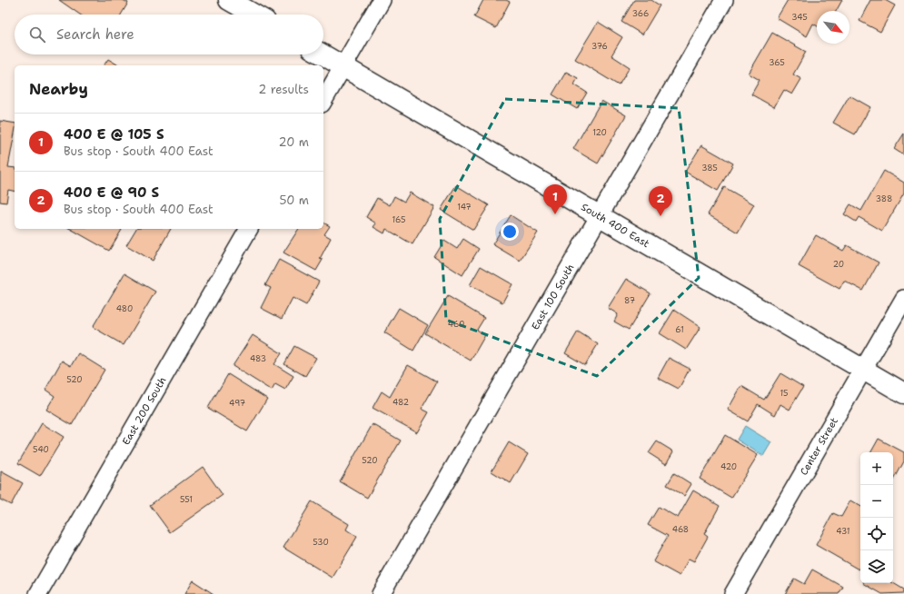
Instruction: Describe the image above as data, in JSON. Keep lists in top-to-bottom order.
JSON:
{
  "streets": {
    "street": [
      "South 400 East",
      "East 100 South",
      "East 200 South",
      "Center Street"
    ]
  },
  "crossings": [
    ["South 400 East", "East 100 South"],
    ["South 400 East", "Center Street"]
  ],
  "house_numbers": [
    "366",
    "345",
    "376",
    "365",
    "120",
    "385",
    "388",
    "147",
    "165",
    "20",
    "87",
    "480",
    "460",
    "61",
    "483",
    "520",
    "15",
    "482",
    "497",
    "540",
    "520",
    "420",
    "551",
    "468",
    "431",
    "530"
  ],
  "north": "bottom right",
  "page": {
    "search": "Search here",
    "heading": ["Nearby", "2 results"],
    "list": [
      {
        "mark": "1",
        "name": "400 E @ 105 S",
        "note": "Bus stop · South 400 East",
        "value": "20 m"
      },
      {
        "mark": "2",
        "name": "400 E @ 90 S",
        "note": "Bus stop · South 400 East",
        "value": "50 m"
      }
    ],
    "pins": ["1", "2"],
    "map_buttons": ["+", "−"]
  }
}
